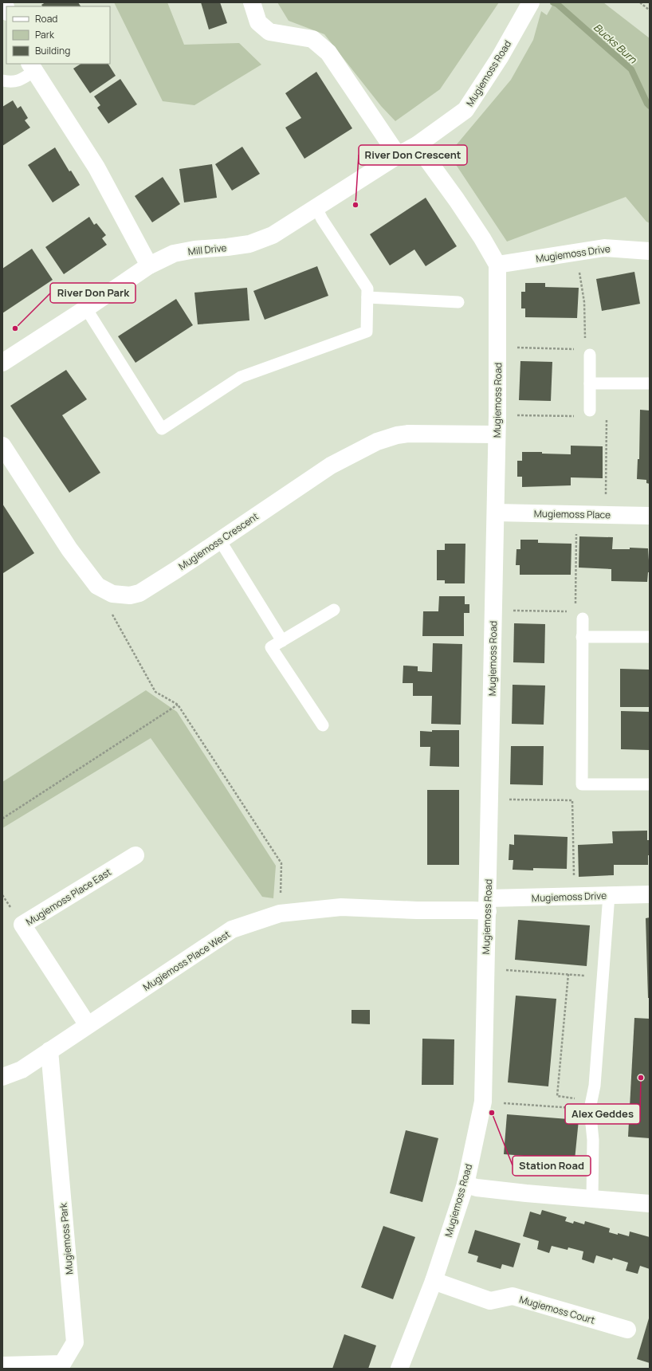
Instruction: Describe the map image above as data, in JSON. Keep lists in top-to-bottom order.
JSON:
{
  "streets": {
    "street": [
      "Mugiemoss Road",
      "Mill Drive",
      "Mugiemoss Drive",
      "Mugiemoss Place",
      "Mugiemoss Crescent",
      "Mugiemoss Place East",
      "Mugiemoss Place West",
      "Mugiemoss Park",
      "Mugiemoss Court"
    ]
  },
  "crossings": [
    ["Mugiemoss Road", "Mill Drive"],
    ["Mugiemoss Road", "Mugiemoss Drive"],
    ["Mugiemoss Road", "Mugiemoss Place"],
    ["Mugiemoss Road", "Mugiemoss Crescent"],
    ["Mugiemoss Road", "Mugiemoss Place West"],
    ["Mugiemoss Road", "Mugiemoss Court"],
    ["Mugiemoss Drive", "Mugiemoss Place West"],
    ["Mugiemoss Place East", "Mugiemoss Place West"],
    ["Mugiemoss Place West", "Mugiemoss Park"]
  ],
  "water": ["Bucks Burn"],
  "places": [
    "River Don Crescent",
    "River Don Park",
    "Alex Geddes",
    "Station Road"
  ],
  "legend": ["Road", "Park", "Building"]
}
